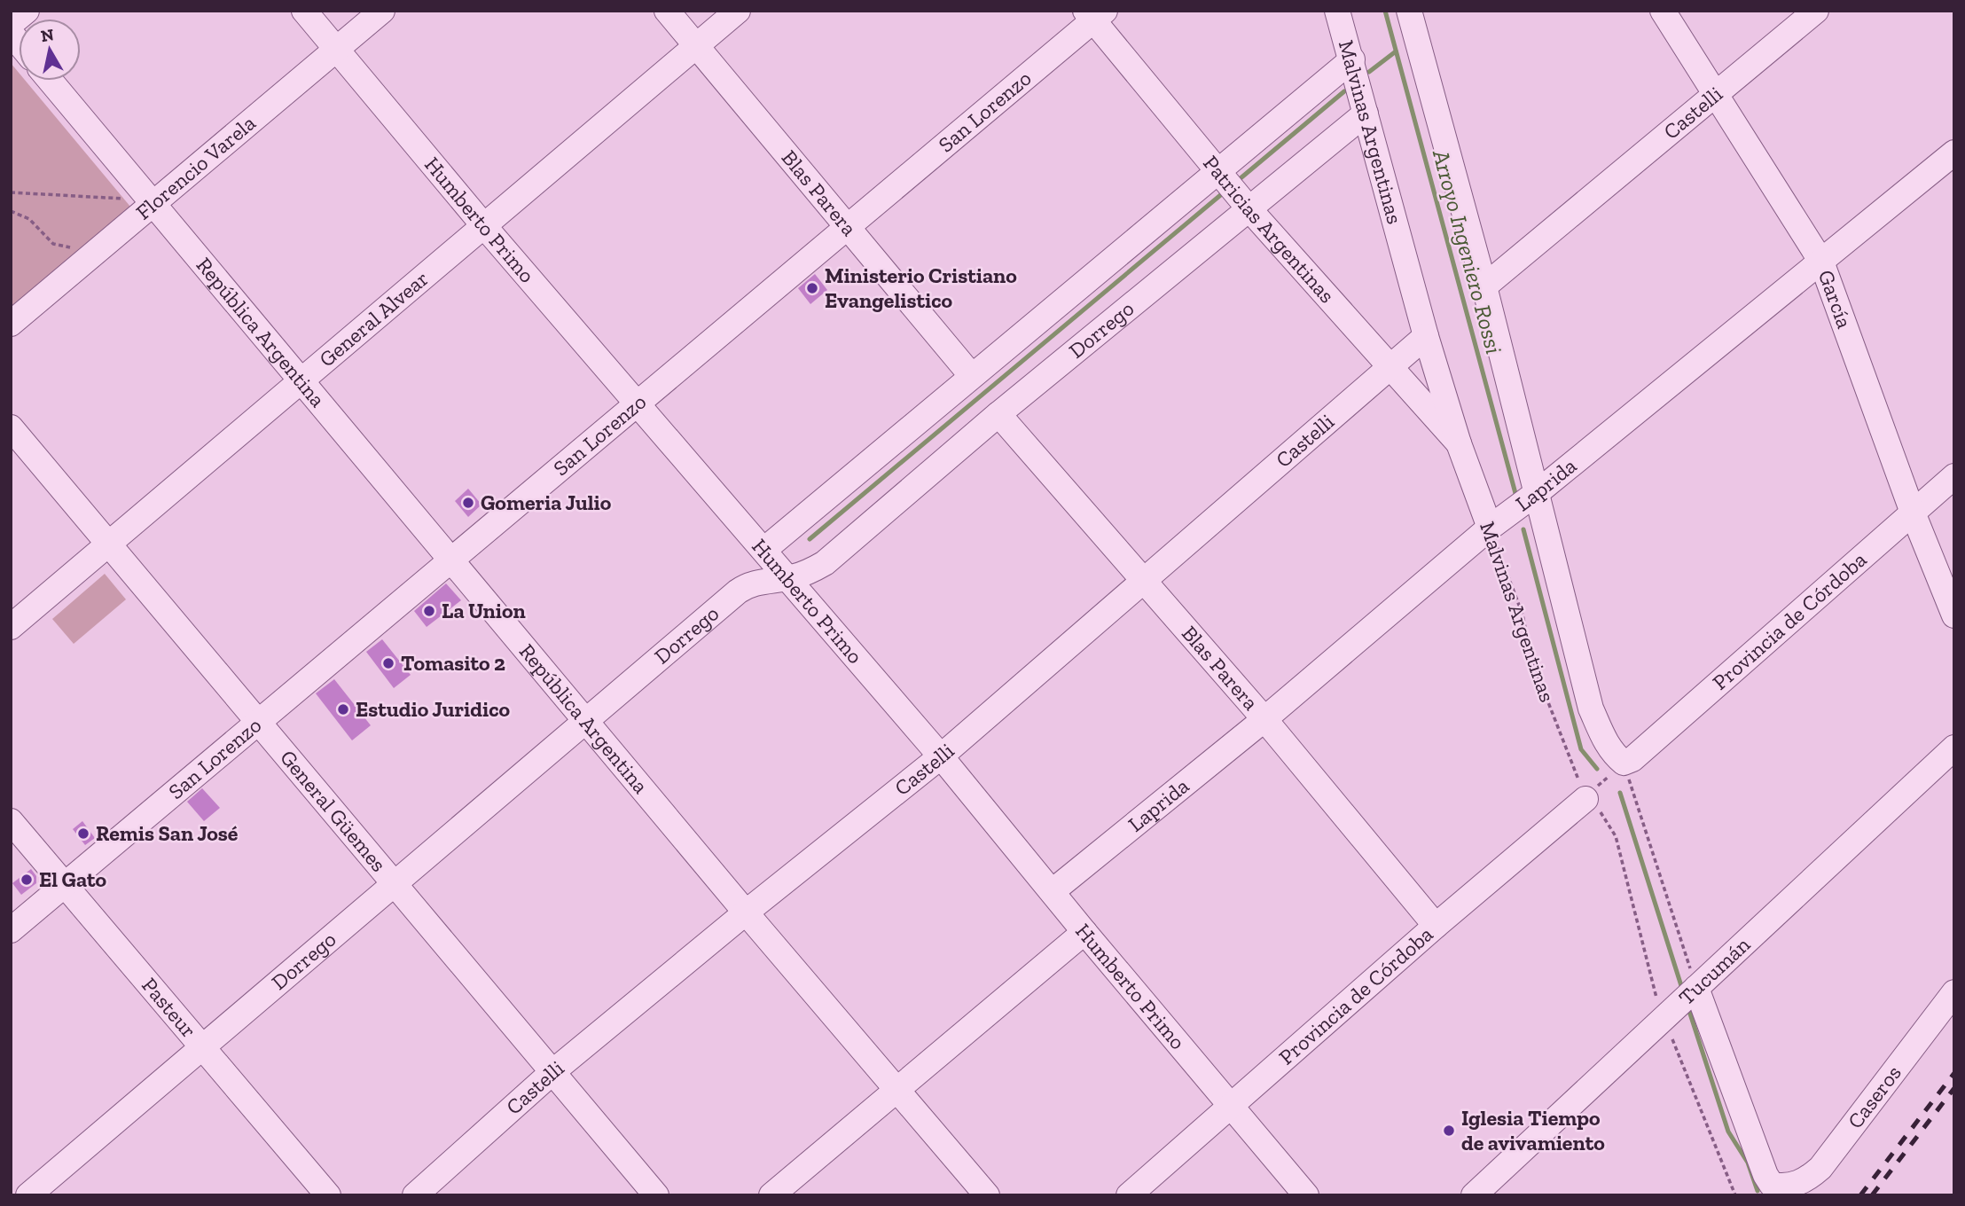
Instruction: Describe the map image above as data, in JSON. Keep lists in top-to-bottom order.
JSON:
{
  "streets": {
    "street": [
      "San Lorenzo",
      "Castelli",
      "Malvinas Argentinas",
      "Florencio Varela",
      "Blas Parera",
      "Humberto Primo",
      "Patricias Argentinas",
      "García",
      "General Alvear",
      "Dorrego",
      "República Argentina",
      "Laprida",
      "Provincia de Córdoba",
      "General Güemes",
      "Tucumán",
      "Pasteur",
      "Caseros"
    ]
  },
  "crossings": [
    ["San Lorenzo", "Blas Parera"],
    ["San Lorenzo", "Humberto Primo"],
    ["San Lorenzo", "Patricias Argentinas"],
    ["San Lorenzo", "República Argentina"],
    ["San Lorenzo", "General Güemes"],
    ["San Lorenzo", "Pasteur"],
    ["Castelli", "Malvinas Argentinas"],
    ["Castelli", "Blas Parera"],
    ["Castelli", "Humberto Primo"],
    ["Castelli", "Patricias Argentinas"],
    ["Castelli", "García"],
    ["Castelli", "República Argentina"],
    ["Castelli", "General Güemes"],
    ["Malvinas Argentinas", "Patricias Argentinas"],
    ["Malvinas Argentinas", "Dorrego"],
    ["Malvinas Argentinas", "Laprida"],
    ["Malvinas Argentinas", "Provincia de Córdoba"],
    ["Malvinas Argentinas", "Tucumán"],
    ["Florencio Varela", "Humberto Primo"],
    ["Florencio Varela", "República Argentina"],
    ["Blas Parera", "General Alvear"],
    ["Blas Parera", "Dorrego"],
    ["Blas Parera", "Laprida"],
    ["Blas Parera", "Provincia de Córdoba"],
    ["Humberto Primo", "General Alvear"],
    ["Humberto Primo", "Dorrego"],
    ["Humberto Primo", "Laprida"],
    ["Humberto Primo", "Provincia de Córdoba"],
    ["Patricias Argentinas", "Dorrego"],
    ["García", "Laprida"],
    ["García", "Provincia de Córdoba"],
    ["General Alvear", "República Argentina"],
    ["General Alvear", "General Güemes"],
    ["Dorrego", "República Argentina"],
    ["Dorrego", "General Güemes"],
    ["Dorrego", "Pasteur"],
    ["Tucumán", "Caseros"]
  ],
  "water": ["Arroyo Ingeniero Rossi"],
  "places": [
    "Ministerio Cristiano Evangelistico",
    "Gomeria Julio",
    "La Union",
    "Tomasito 2",
    "Estudio Juridico",
    "Remis San José",
    "El Gato",
    "Iglesia Tiempo de avivamiento"
  ],
  "north": "top"
}
